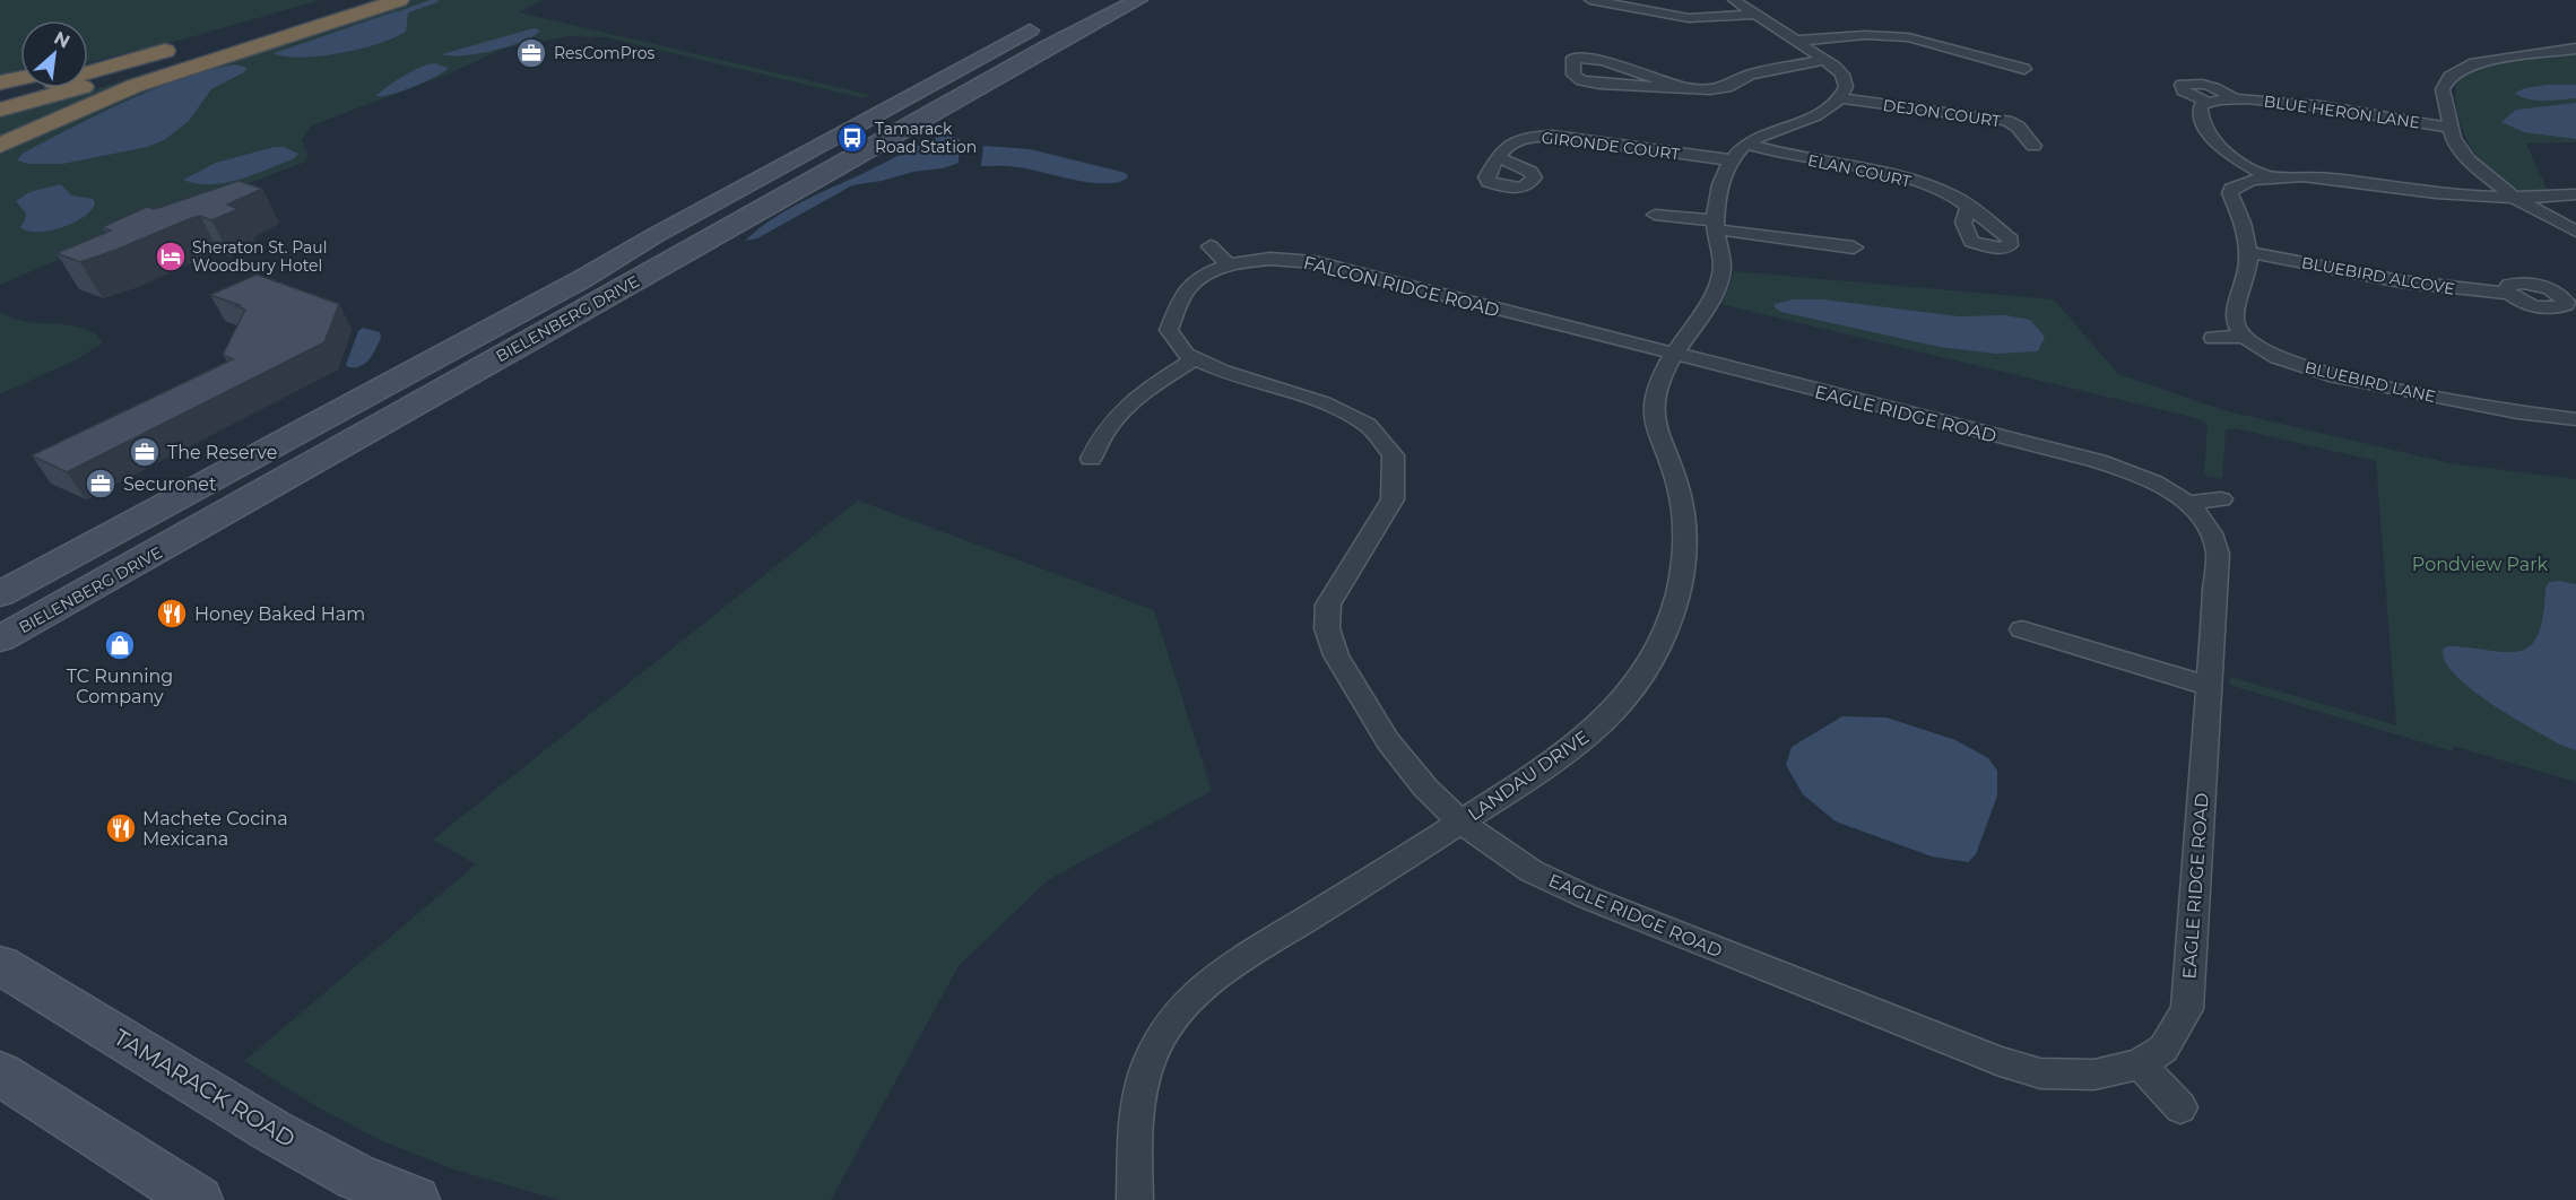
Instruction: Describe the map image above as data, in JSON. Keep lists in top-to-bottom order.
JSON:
{
  "streets": {
    "street": [
      "BLUE HERON LANE",
      "DEJON COURT",
      "GIRONDE COURT",
      "ELAN COURT",
      "BLUEBIRD ALCOVE",
      "FALCON RIDGE ROAD",
      "BIELENBERG DRIVE",
      "BLUEBIRD LANE",
      "EAGLE RIDGE ROAD",
      "LANDAU DRIVE",
      "TAMARACK ROAD"
    ]
  },
  "crossings": [
    ["GIRONDE COURT", "ELAN COURT"],
    ["GIRONDE COURT", "LANDAU DRIVE"],
    ["ELAN COURT", "LANDAU DRIVE"],
    ["FALCON RIDGE ROAD", "EAGLE RIDGE ROAD"],
    ["FALCON RIDGE ROAD", "LANDAU DRIVE"],
    ["EAGLE RIDGE ROAD", "LANDAU DRIVE"]
  ],
  "parks": ["Pondview Park"],
  "places": {
    "office": ["ResComPros", "The Reserve", "Securonet"],
    "bus stop": ["Tamarack Road Station"],
    "hotel": ["Sheraton St. Paul Woodbury Hotel"],
    "restaurant": ["Honey Baked Ham", "Machete Cocina Mexicana"],
    "shop": ["TC Running Company"]
  },
  "north": "top right"
}
